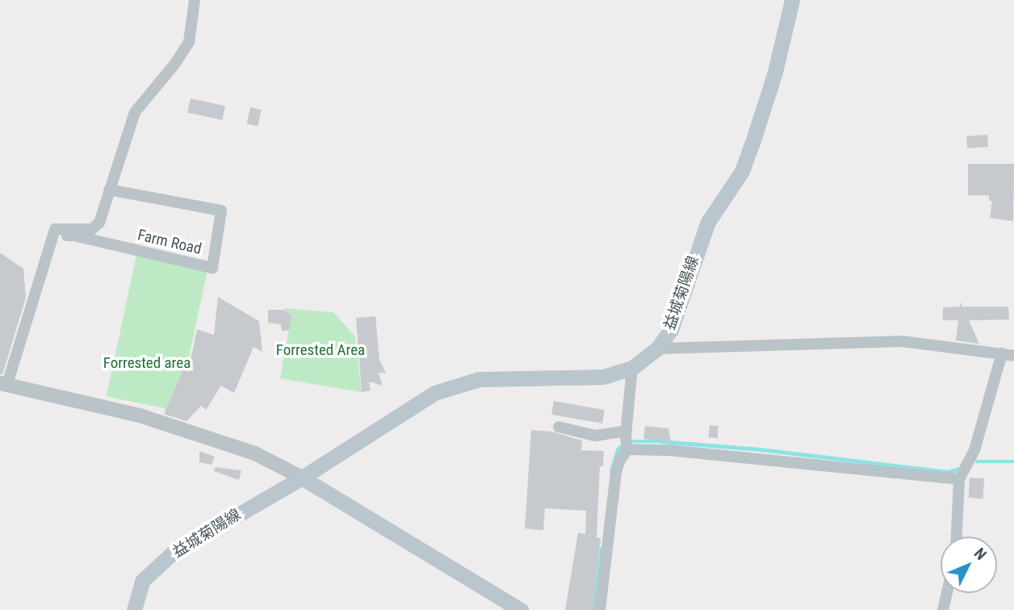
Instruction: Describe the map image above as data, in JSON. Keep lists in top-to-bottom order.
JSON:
{
  "streets": {
    "main road": ["益城菊陽線"],
    "street": ["Farm Road"]
  },
  "parks": ["Forrested Area", "Forrested area"],
  "north": "top right"
}
